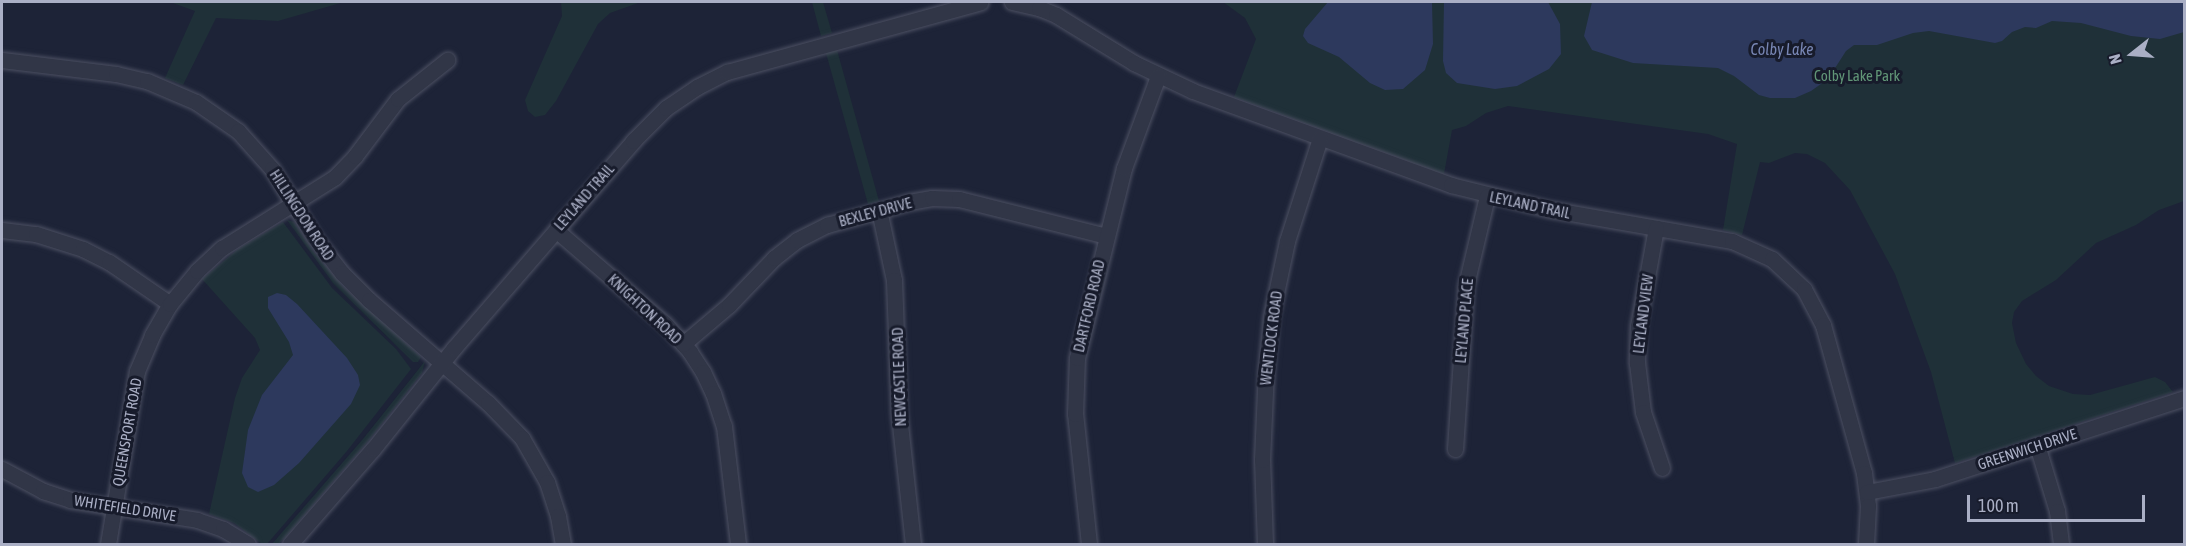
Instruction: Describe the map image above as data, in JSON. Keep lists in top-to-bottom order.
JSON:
{
  "streets": {
    "street": [
      "LEYLAND TRAIL",
      "BEXLEY DRIVE",
      "HILLINGDON ROAD",
      "DARTFORD ROAD",
      "KNIGHTON ROAD",
      "LEYLAND VIEW",
      "LEYLAND PLACE",
      "WENTLOCK ROAD",
      "NEWCASTLE ROAD",
      "QUEENSPORT ROAD",
      "GREENWICH DRIVE",
      "WHITEFIELD DRIVE"
    ]
  },
  "crossings": [
    ["LEYLAND TRAIL", "HILLINGDON ROAD"],
    ["LEYLAND TRAIL", "DARTFORD ROAD"],
    ["LEYLAND TRAIL", "KNIGHTON ROAD"],
    ["LEYLAND TRAIL", "LEYLAND VIEW"],
    ["LEYLAND TRAIL", "LEYLAND PLACE"],
    ["LEYLAND TRAIL", "WENTLOCK ROAD"],
    ["LEYLAND TRAIL", "GREENWICH DRIVE"],
    ["BEXLEY DRIVE", "DARTFORD ROAD"],
    ["BEXLEY DRIVE", "KNIGHTON ROAD"],
    ["BEXLEY DRIVE", "NEWCASTLE ROAD"],
    ["HILLINGDON ROAD", "QUEENSPORT ROAD"],
    ["QUEENSPORT ROAD", "WHITEFIELD DRIVE"]
  ],
  "water": ["Colby Lake"],
  "parks": ["Colby Lake Park"],
  "scale_bar": "100 m",
  "north": "left"
}
